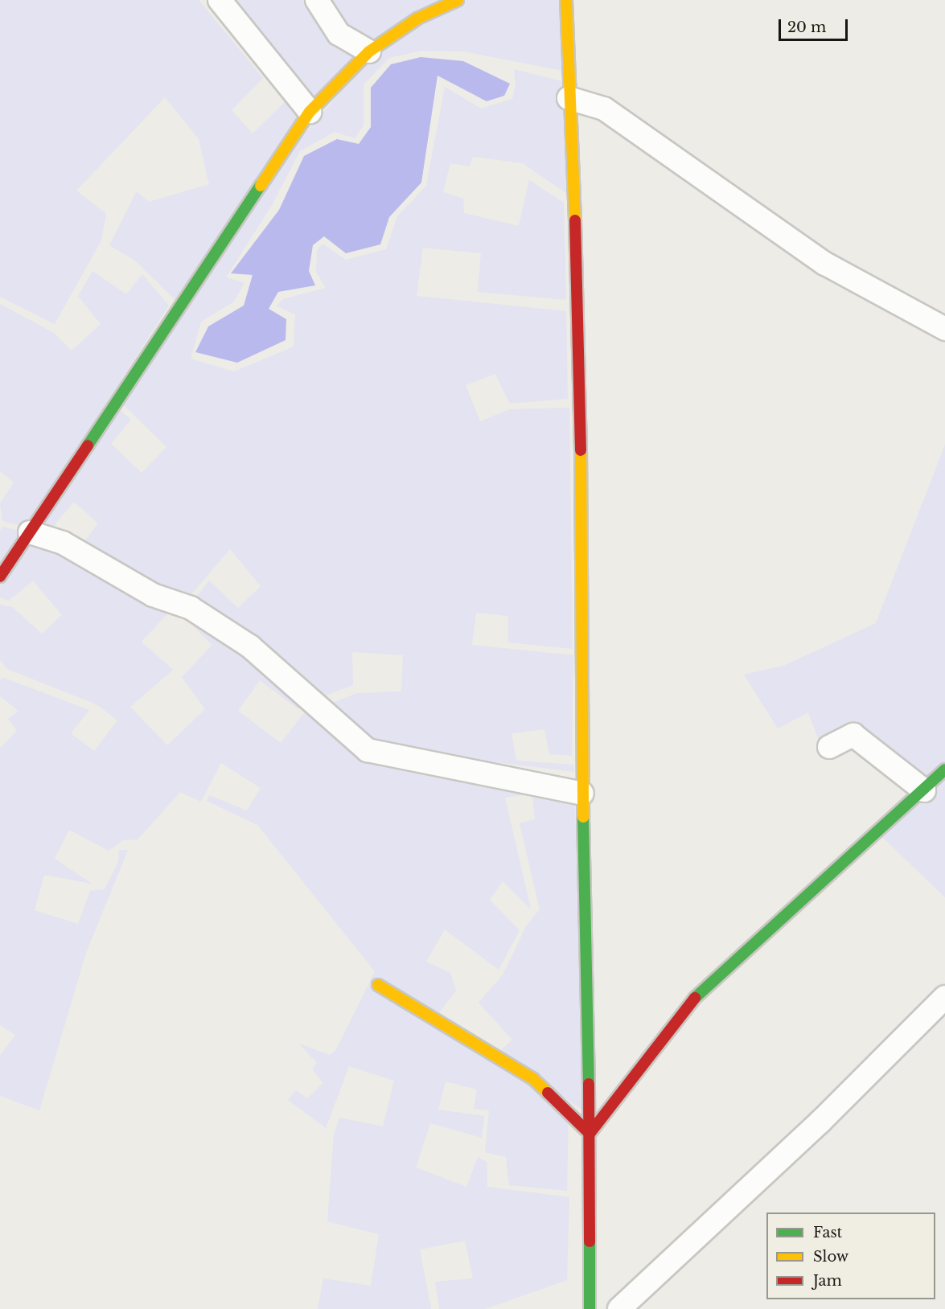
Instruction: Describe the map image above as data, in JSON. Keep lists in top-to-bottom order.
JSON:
{
  "legend": ["Fast", "Slow", "Jam"],
  "scale_bar": "20 m"
}
